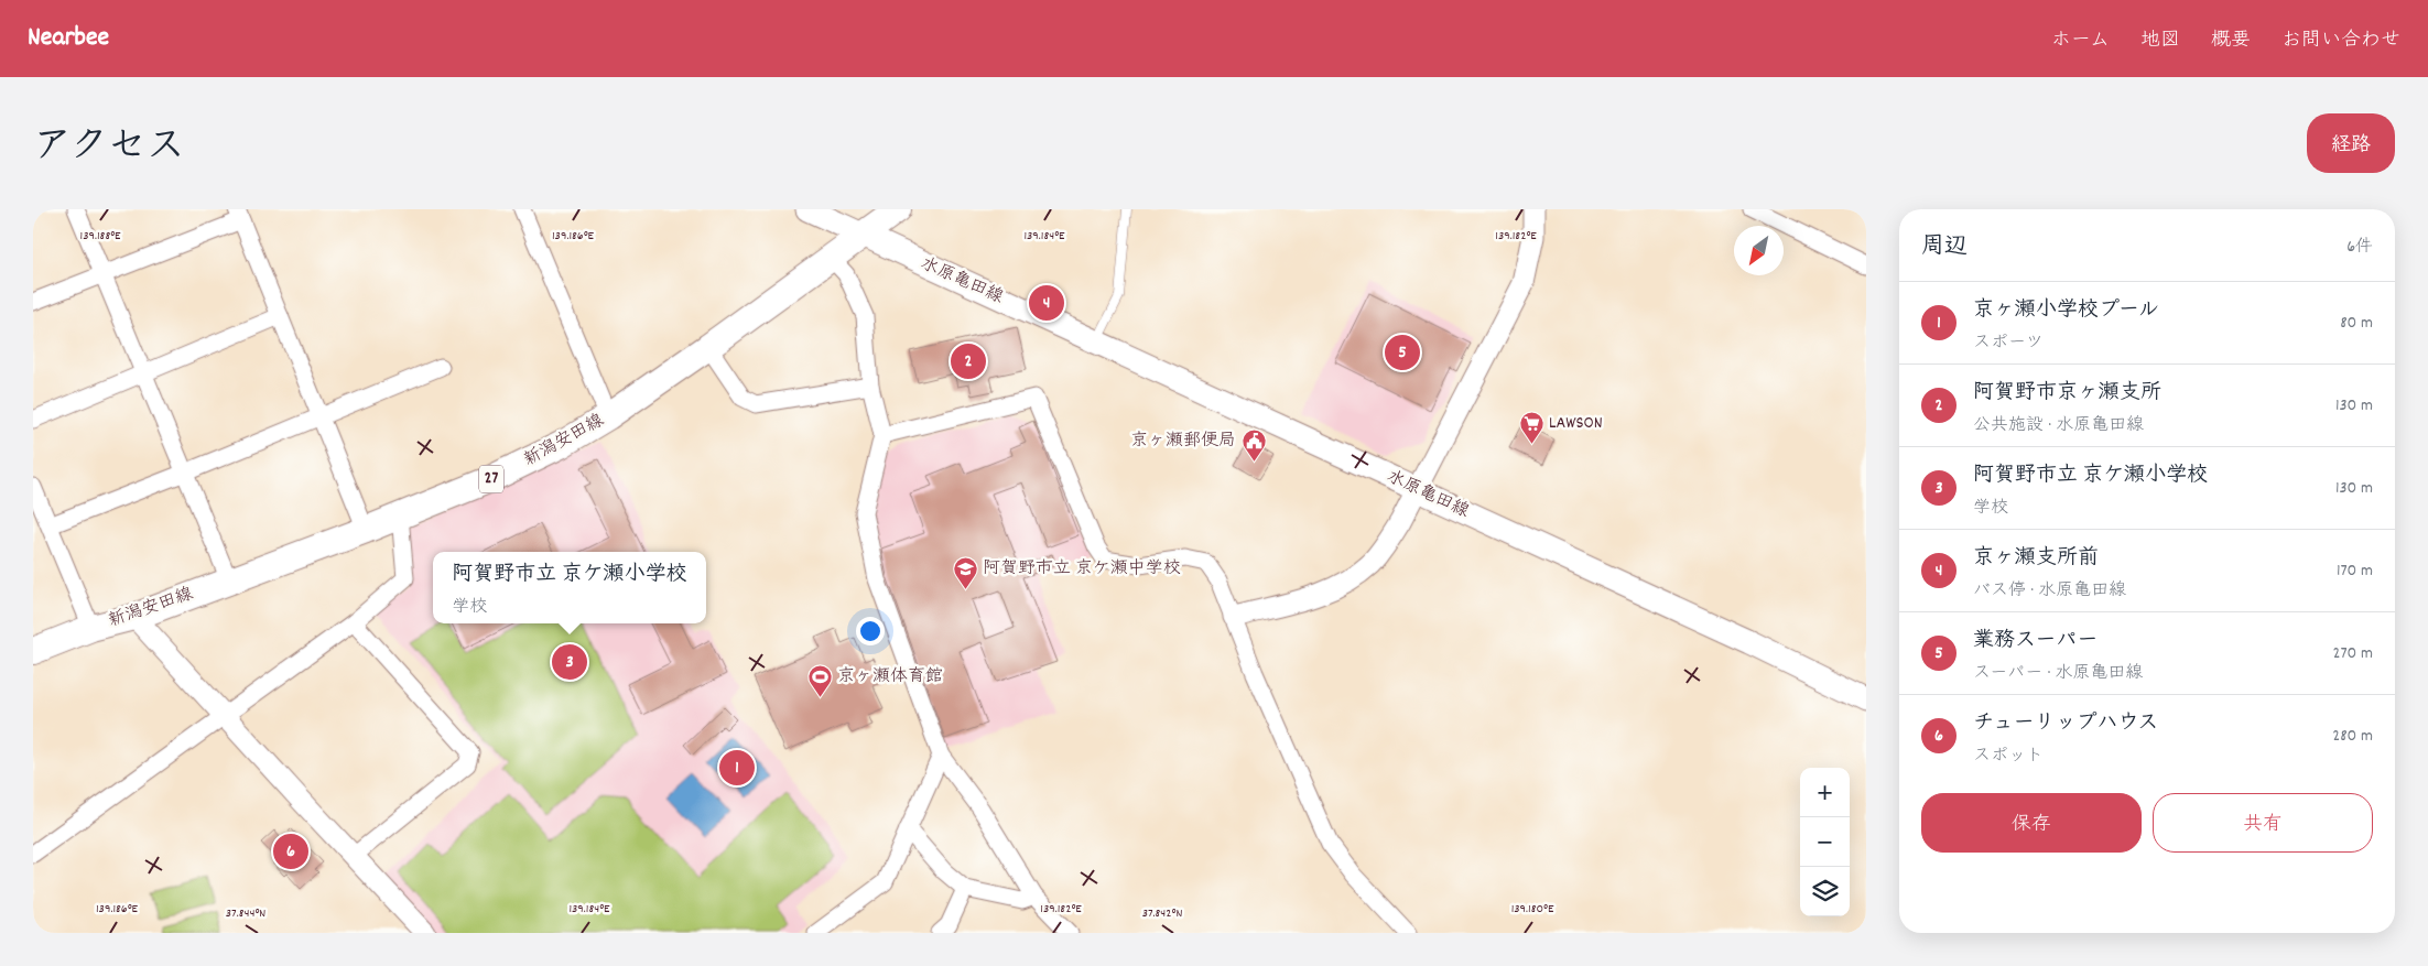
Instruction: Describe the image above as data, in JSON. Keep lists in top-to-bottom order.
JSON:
{
  "streets": {
    "main road": ["水原亀田線", "新潟安田線", "27"]
  },
  "crossings": [
    ["水原亀田線", "新潟安田線"]
  ],
  "places": {
    "supermarket": ["LAWSON"],
    "public building": ["京ヶ瀬郵便局"],
    "school or university": ["阿賀野市立 京ケ瀬中学校"],
    "sports": ["京ヶ瀬体育館"]
  },
  "north": "bottom left",
  "page": {
    "header": "Nearbee",
    "nav": [
      "ホーム",
      "地図",
      "概要",
      "お問い合わせ"
    ],
    "title": "アクセス",
    "buttons": [
      "経路",
      ["保存", "共有"]
    ],
    "heading": ["周辺", "6件"],
    "list": [
      {
        "mark": "1",
        "name": "京ヶ瀬小学校プール",
        "note": "スポーツ",
        "value": "80 m"
      },
      {
        "mark": "2",
        "name": "阿賀野市京ヶ瀬支所",
        "note": "公共施設 · 水原亀田線",
        "value": "130 m"
      },
      {
        "mark": "3",
        "name": "阿賀野市立 京ケ瀬小学校",
        "note": "学校",
        "value": "130 m"
      },
      {
        "mark": "4",
        "name": "京ヶ瀬支所前",
        "note": "バス停 · 水原亀田線",
        "value": "170 m"
      },
      {
        "mark": "5",
        "name": "業務スーパー",
        "note": "スーパー · 水原亀田線",
        "value": "270 m"
      },
      {
        "mark": "6",
        "name": "チューリップハウス",
        "note": "スポット",
        "value": "280 m"
      }
    ],
    "pins": [
      "4",
      "5",
      "2",
      "3",
      "1",
      "6"
    ],
    "popup": ["阿賀野市立 京ケ瀬小学校", "学校"],
    "map_buttons": ["+", "−"]
  },
  "coordinates": [
    "139.186°E",
    "139.182°E",
    "139.188°E",
    "139.184°E",
    "139.180°E",
    "37.844°N",
    "37.842°N"
  ]
}
